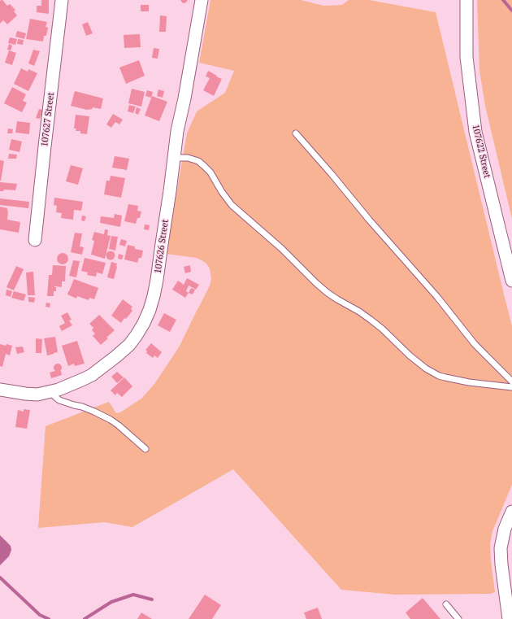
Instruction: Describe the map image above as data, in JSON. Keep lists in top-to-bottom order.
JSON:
{
  "streets": {
    "street": ["107627 Street", "107622 Street", "107626 Street"]
  }
}
